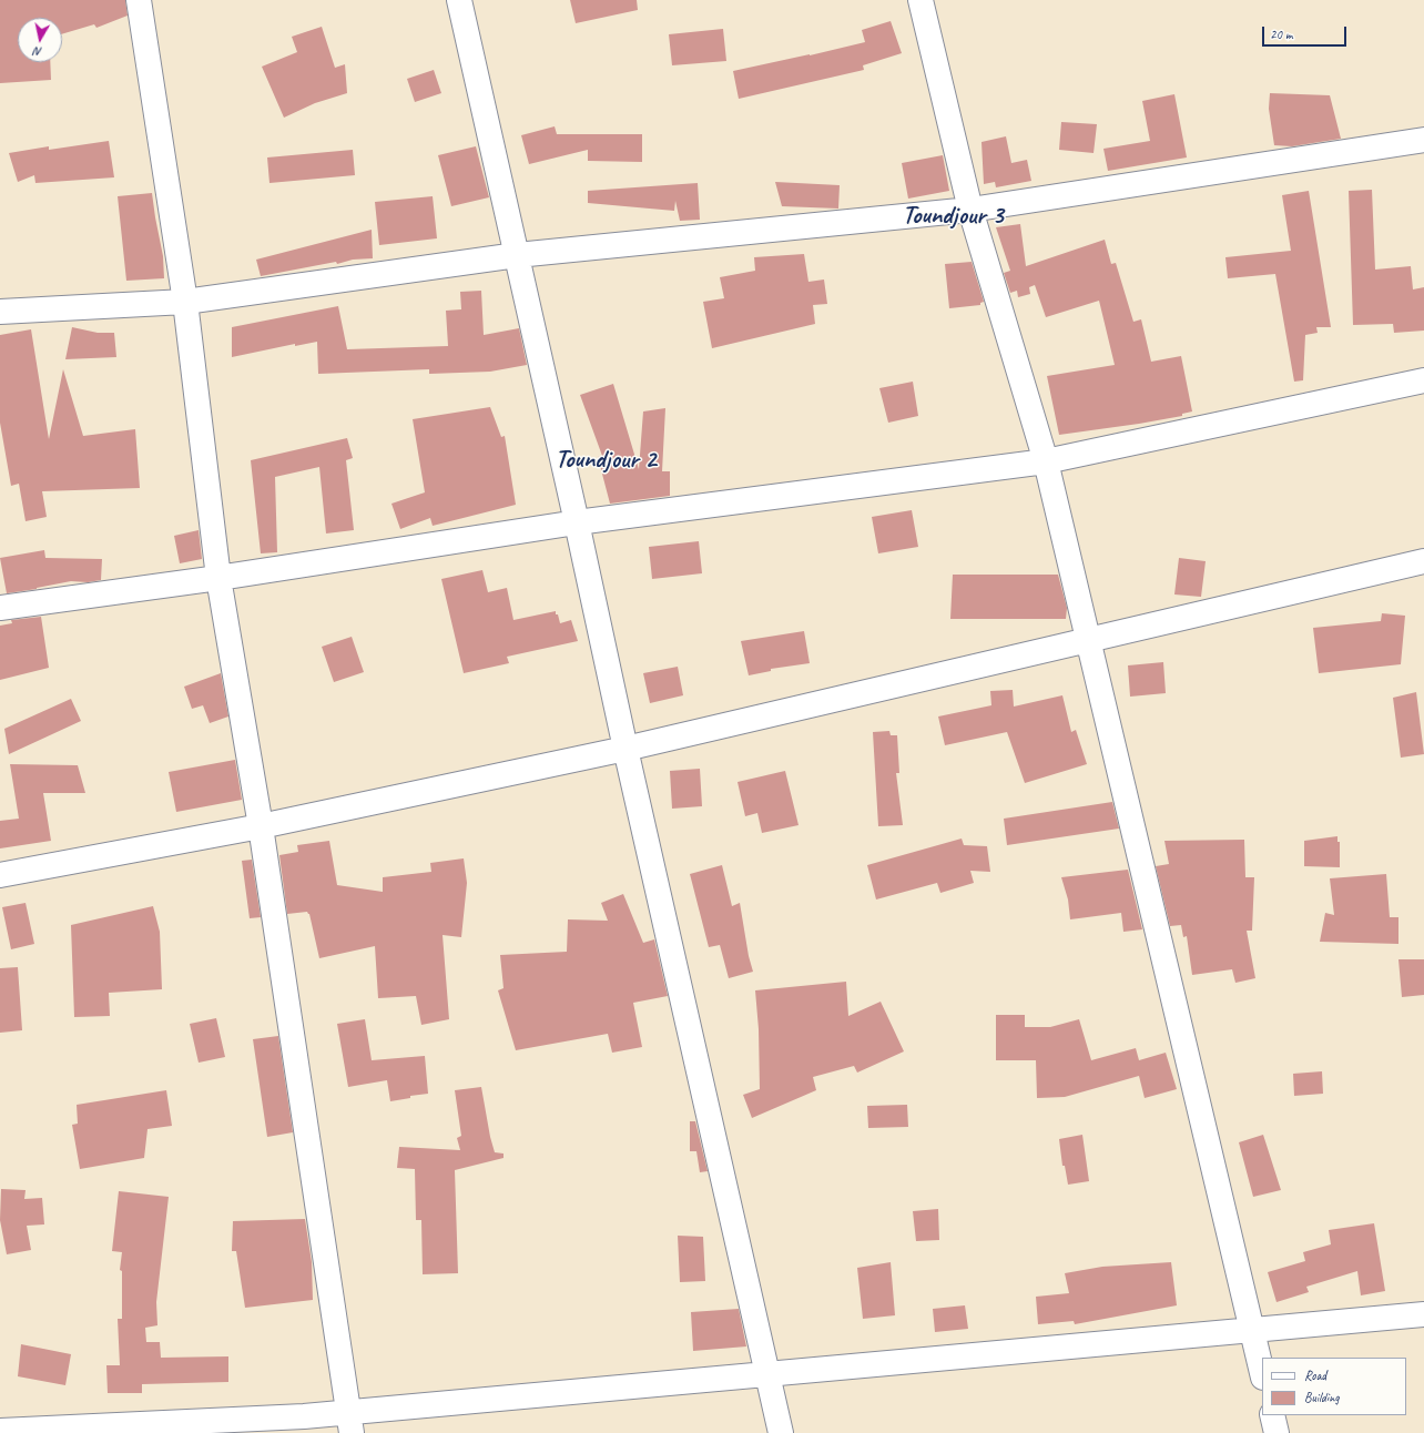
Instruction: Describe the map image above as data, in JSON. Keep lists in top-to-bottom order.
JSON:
{
  "districts": ["Toundjour 3", "Toundjour 2"],
  "legend": ["Road", "Building"],
  "scale_bar": "20 m",
  "north": "bottom"
}
